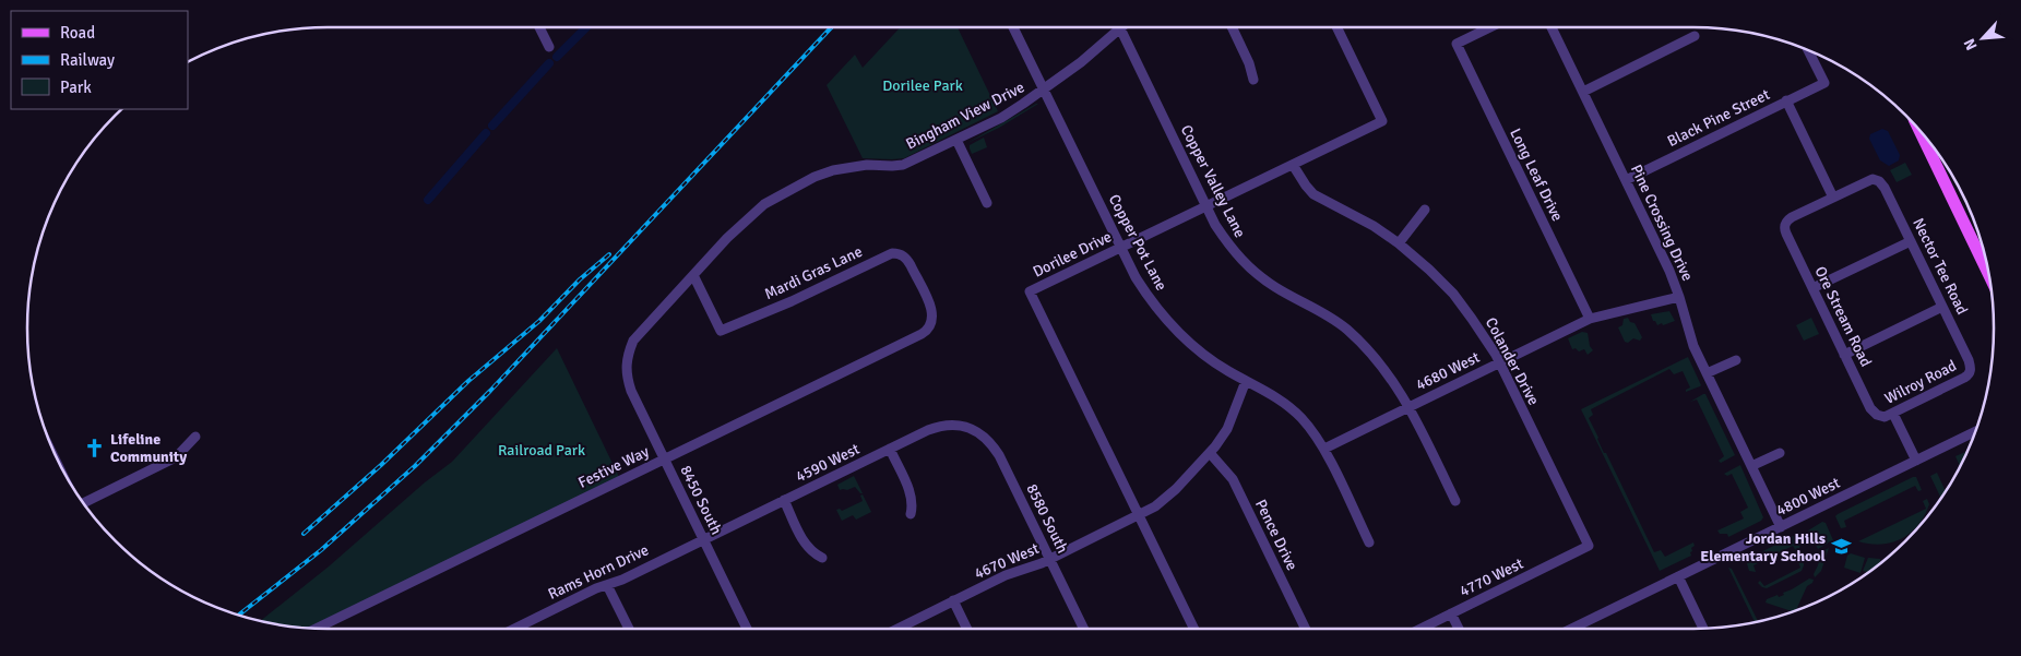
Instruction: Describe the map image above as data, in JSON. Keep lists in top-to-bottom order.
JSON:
{
  "streets": {
    "street": [
      "Bingham View Drive",
      "Black Pine Street",
      "Long Leaf Drive",
      "Copper Valley Lane",
      "Pine Crossing Drive",
      "Copper Pot Lane",
      "Dorilee Drive",
      "Nector Tee Road",
      "Mardi Gras Lane",
      "Ore Stream Road",
      "Colander Drive",
      "4680 West",
      "Wilroy Road",
      "4590 West",
      "Festive Way",
      "4800 West",
      "8450 South",
      "8580 South",
      "Pence Drive",
      "4670 West",
      "Rams Horn Drive",
      "4770 West"
    ]
  },
  "crossings": [
    ["Bingham View Drive", "Copper Valley Lane"],
    ["Bingham View Drive", "Copper Pot Lane"],
    ["Bingham View Drive", "Mardi Gras Lane"],
    ["Bingham View Drive", "8450 South"],
    ["Black Pine Street", "Pine Crossing Drive"],
    ["Long Leaf Drive", "4680 West"],
    ["Copper Valley Lane", "Dorilee Drive"],
    ["Copper Valley Lane", "4680 West"],
    ["Pine Crossing Drive", "4680 West"],
    ["Pine Crossing Drive", "4800 West"],
    ["Copper Pot Lane", "Dorilee Drive"],
    ["Copper Pot Lane", "4680 West"],
    ["Copper Pot Lane", "4670 West"],
    ["Dorilee Drive", "Colander Drive"],
    ["Dorilee Drive", "4670 West"],
    ["Nector Tee Road", "Ore Stream Road"],
    ["Nector Tee Road", "Wilroy Road"],
    ["Mardi Gras Lane", "Festive Way"],
    ["Ore Stream Road", "Wilroy Road"],
    ["Colander Drive", "4680 West"],
    ["Colander Drive", "4770 West"],
    ["4590 West", "8450 South"],
    ["4590 West", "8580 South"],
    ["4590 West", "Rams Horn Drive"],
    ["Festive Way", "8450 South"],
    ["8450 South", "Rams Horn Drive"],
    ["8580 South", "4670 West"],
    ["Pence Drive", "4670 West"]
  ],
  "parks": ["Dorilee Park", "Railroad Park"],
  "places": {
    "church": ["Lifeline Community"],
    "school or university": ["Jordan Hills Elementary School"]
  },
  "legend": ["Road", "Railway", "Park"],
  "north": "bottom left"
}
